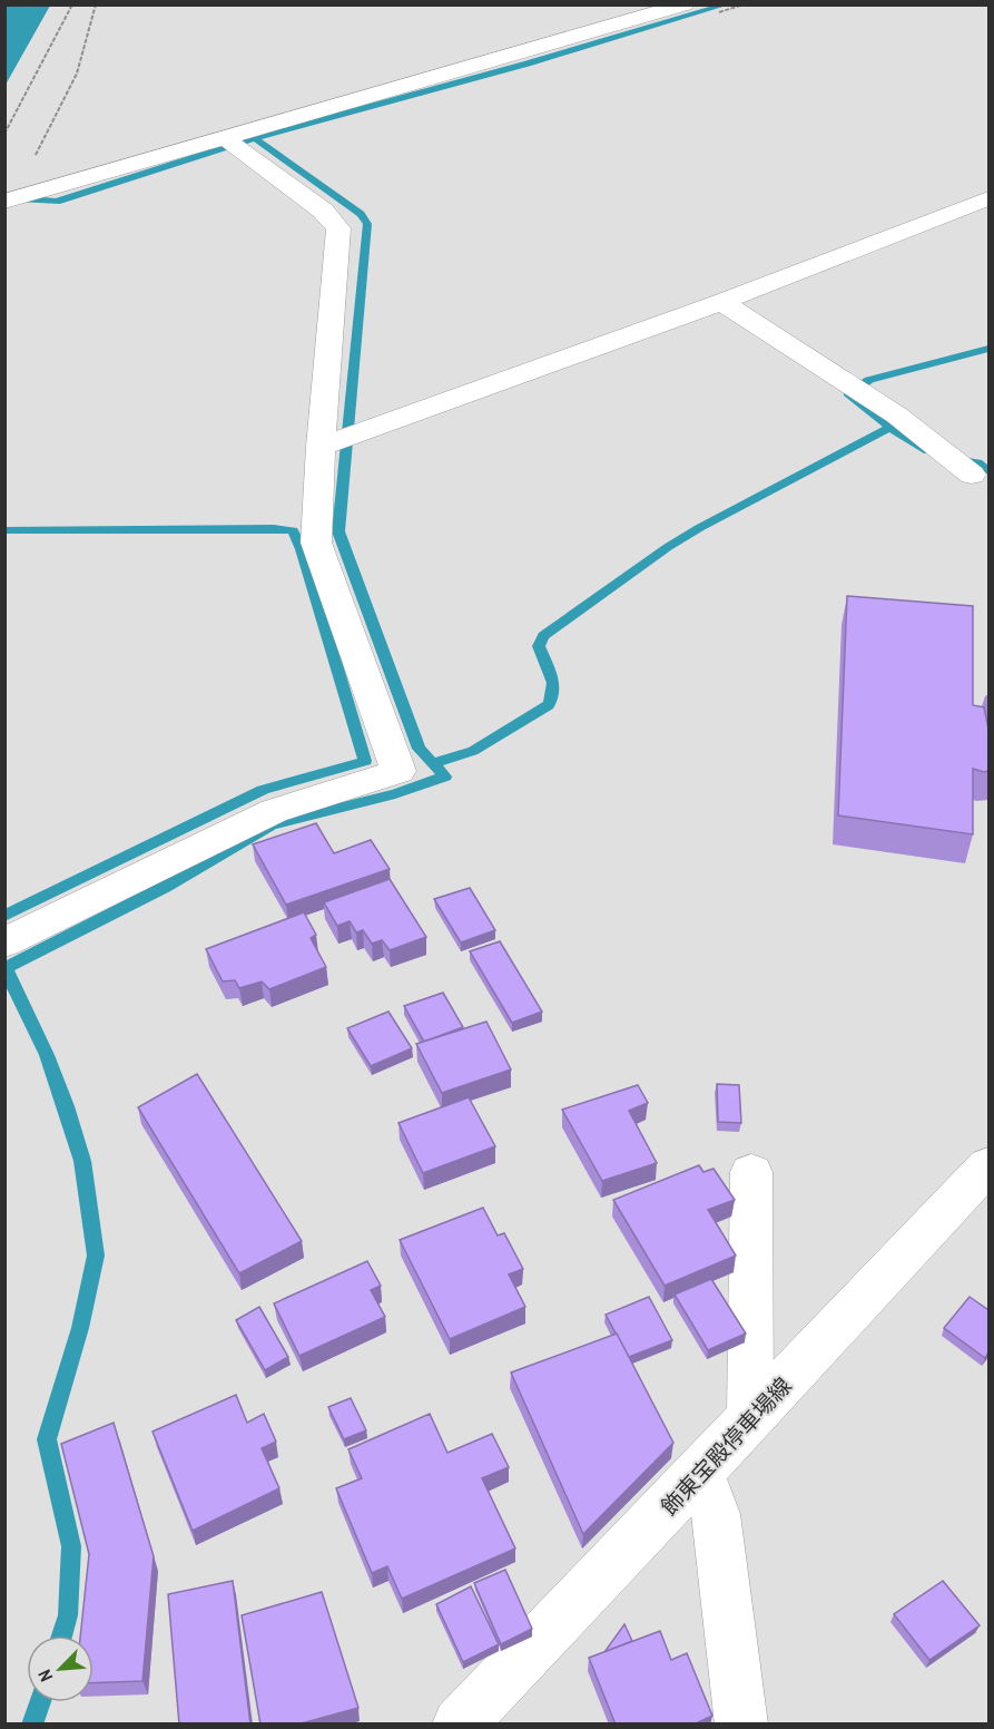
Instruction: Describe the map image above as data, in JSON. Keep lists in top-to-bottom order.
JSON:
{
  "streets": {
    "street": ["飾東宝殿停車場線"]
  },
  "north": "bottom left"
}
